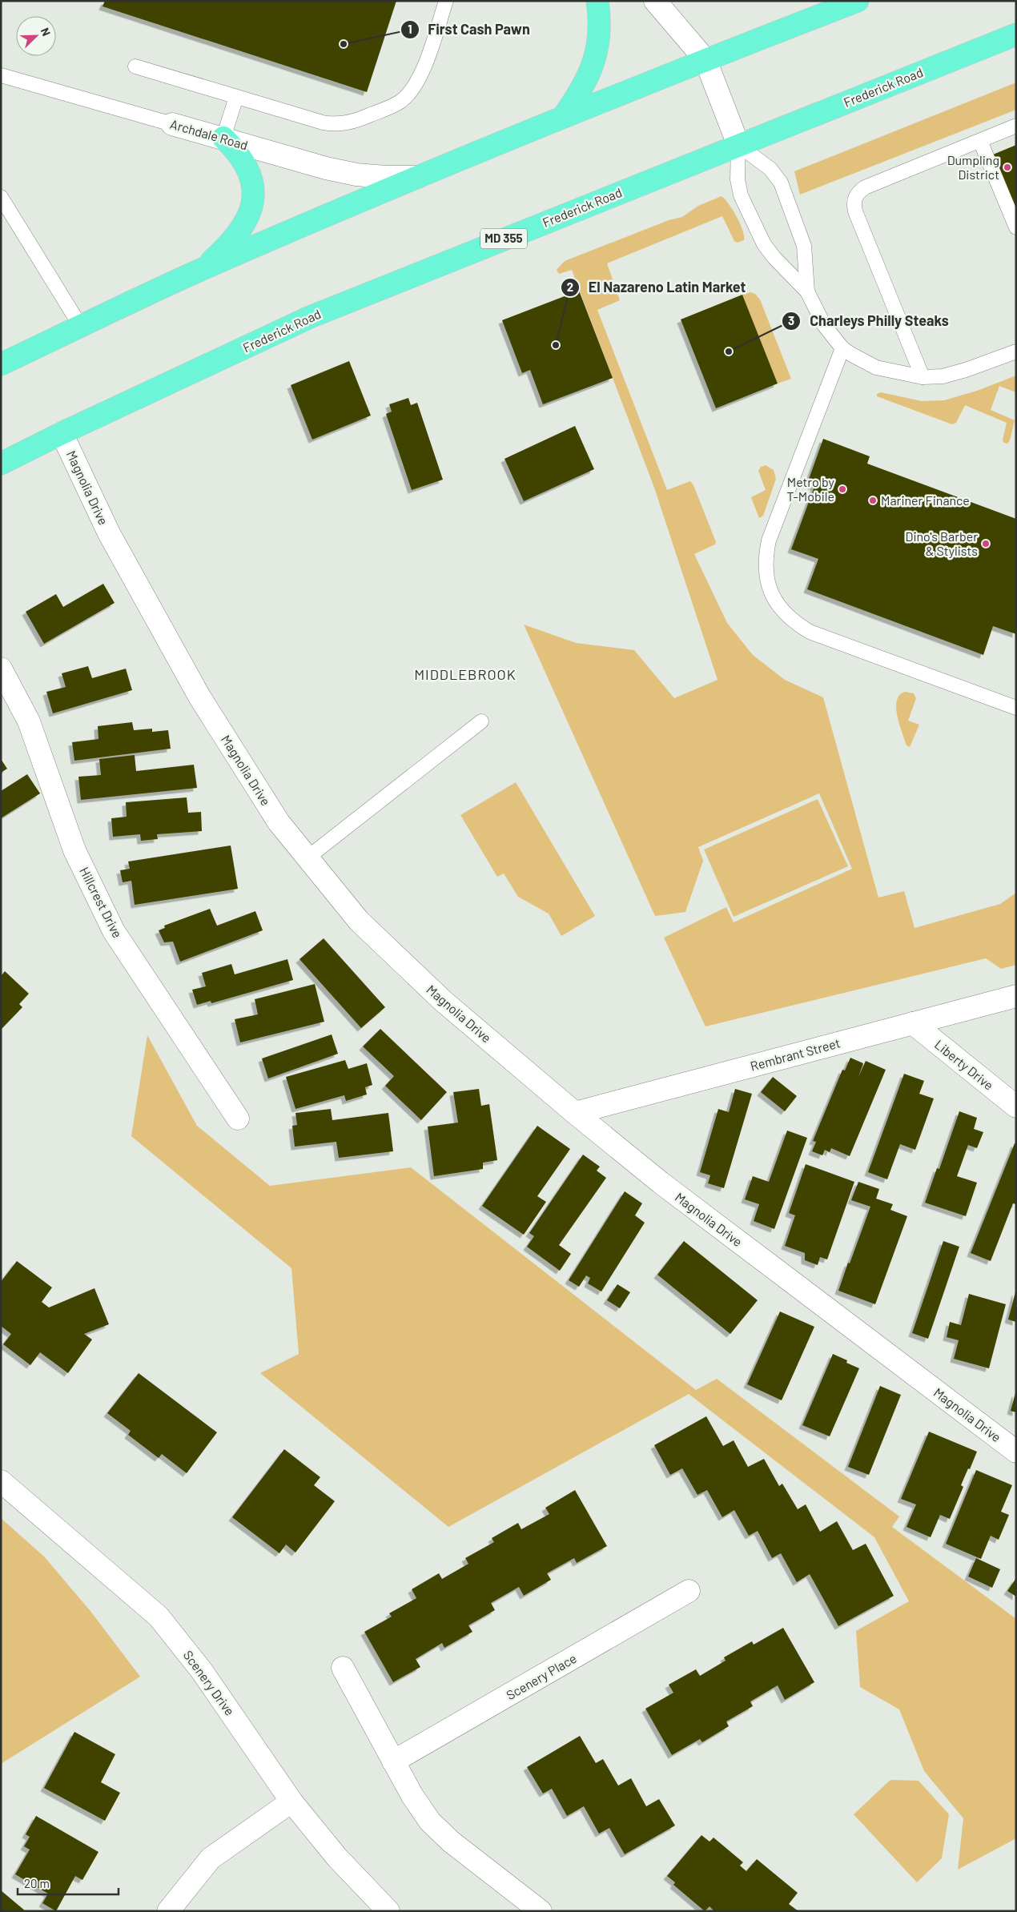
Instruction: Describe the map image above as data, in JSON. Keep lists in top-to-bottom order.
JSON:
{
  "streets": {
    "main road": ["Frederick Road", "MD 355"],
    "street": [
      "Archdale Road",
      "Magnolia Drive",
      "Hillcrest Drive",
      "Rembrant Street",
      "Liberty Drive",
      "Scenery Place",
      "Scenery Drive"
    ]
  },
  "crossings": [
    ["Frederick Road", "Magnolia Drive"],
    ["Magnolia Drive", "Rembrant Street"],
    ["Rembrant Street", "Liberty Drive"]
  ],
  "districts": ["MIDDLEBROOK"],
  "places": [
    "First Cash Pawn",
    "Dumpling District",
    "El Nazareno Latin Market",
    "Charleys Philly Steaks",
    "Metro by T-Mobile",
    "Mariner Finance",
    "Dino's Barber & Stylists"
  ],
  "scale_bar": "20 m",
  "north": "top right"
}
